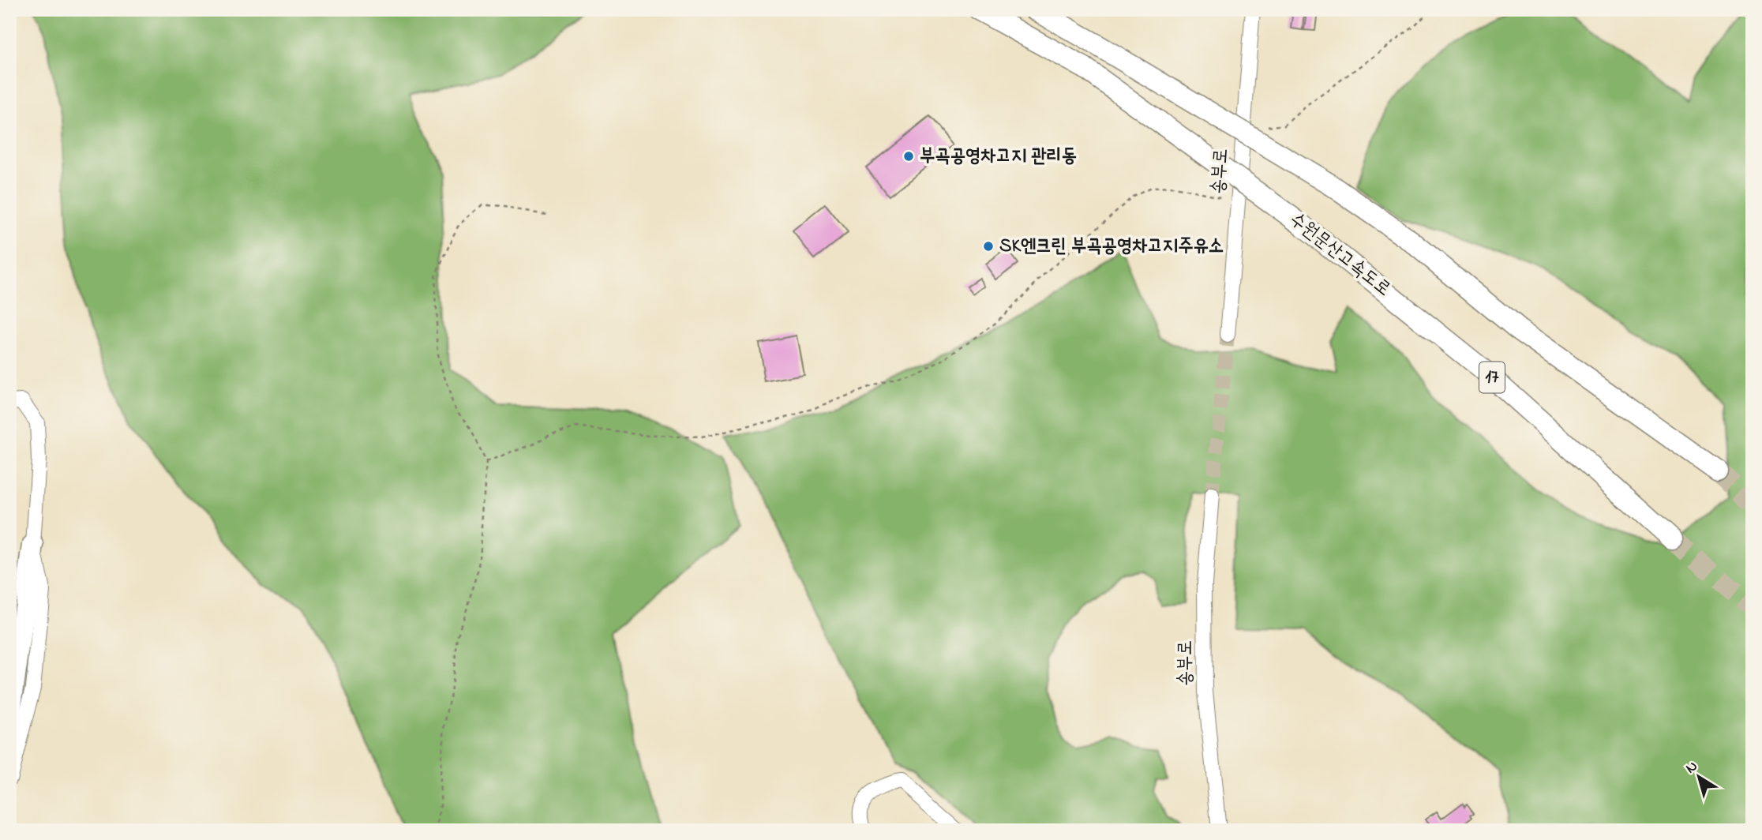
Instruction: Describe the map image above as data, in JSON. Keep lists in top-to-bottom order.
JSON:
{
  "streets": {
    "highway": ["수원문산고속도로", "17"],
    "street": ["송부로"]
  },
  "places": ["부곡공영차고지 관리동", "SK엔크린 부곡공영차고지주유소"],
  "north": "top left"
}
